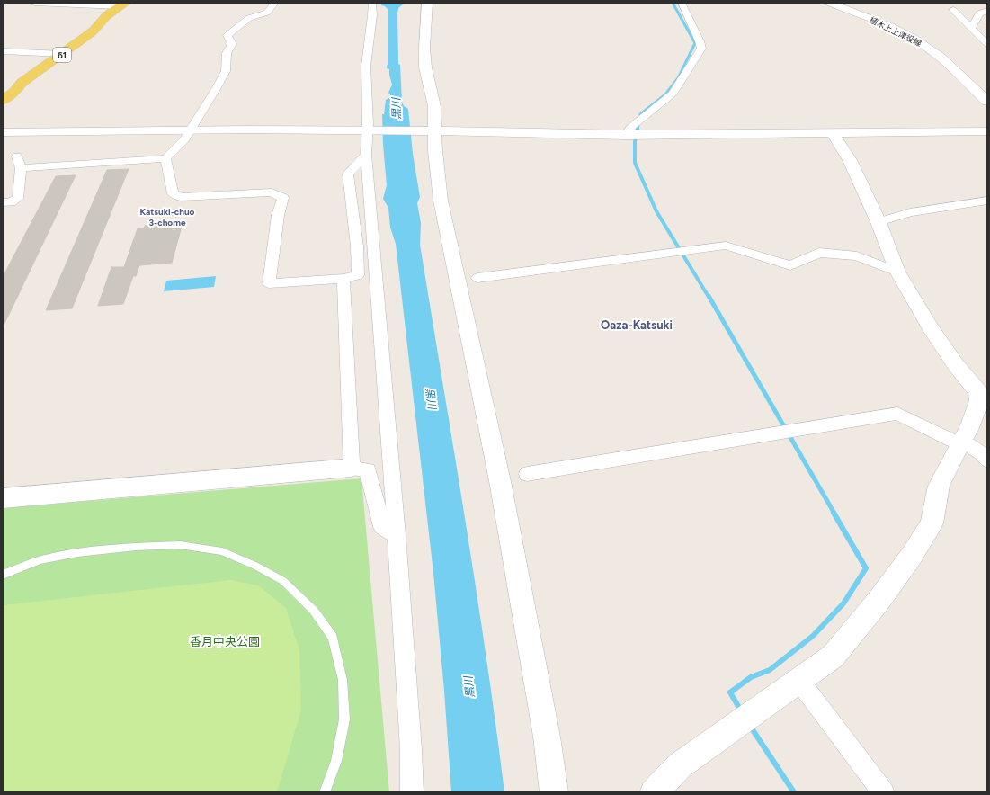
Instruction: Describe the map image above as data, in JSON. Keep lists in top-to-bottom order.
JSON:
{
  "streets": {
    "main road": ["61"],
    "street": ["植木上上津役線"]
  },
  "districts": ["Katsuki-chuo 3-chome", "Oaza-Katsuki"],
  "water": ["黒川"],
  "parks": ["香月中央公園"]
}
